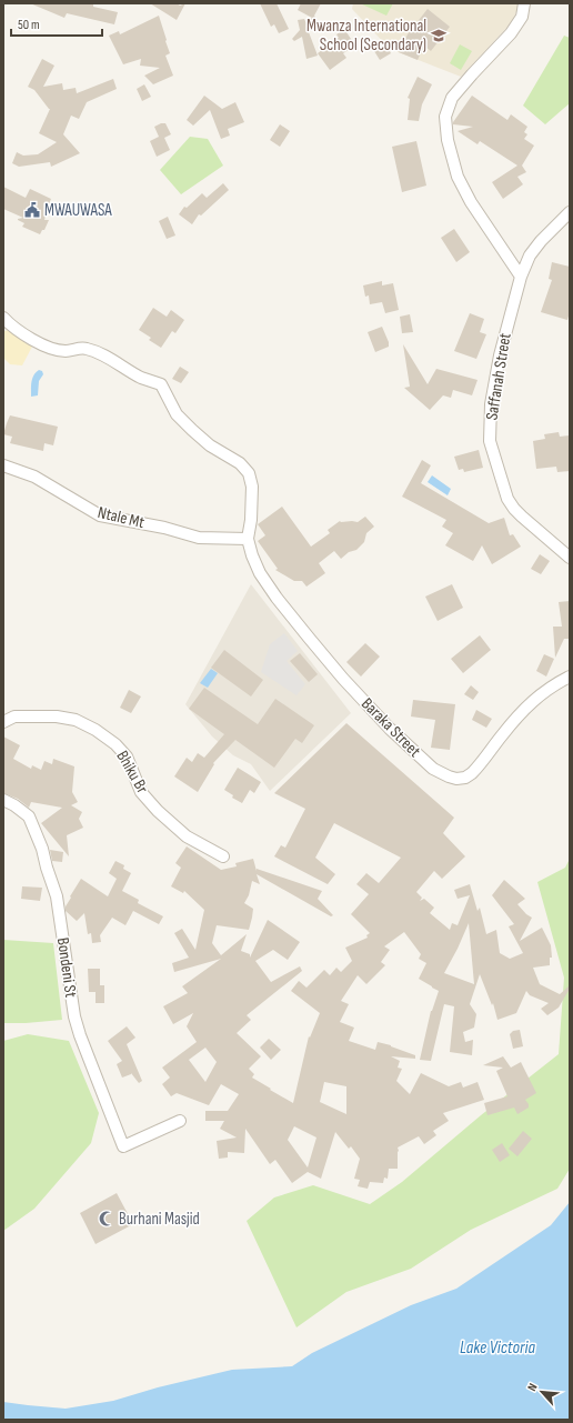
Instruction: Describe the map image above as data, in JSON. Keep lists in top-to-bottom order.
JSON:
{
  "streets": {
    "street": [
      "Saffanah Street",
      "Ntale Mt",
      "Baraka Street",
      "Bhiku Br",
      "Bondeni St"
    ]
  },
  "crossings": [
    ["Ntale Mt", "Baraka Street"]
  ],
  "water": ["Lake Victoria"],
  "places": {
    "school or university": ["Mwanza International School (Secondary)"],
    "public building": ["MWAUWASA"],
    "mosque": ["Burhani Masjid"]
  },
  "scale_bar": "50 m",
  "north": "top left"
}
